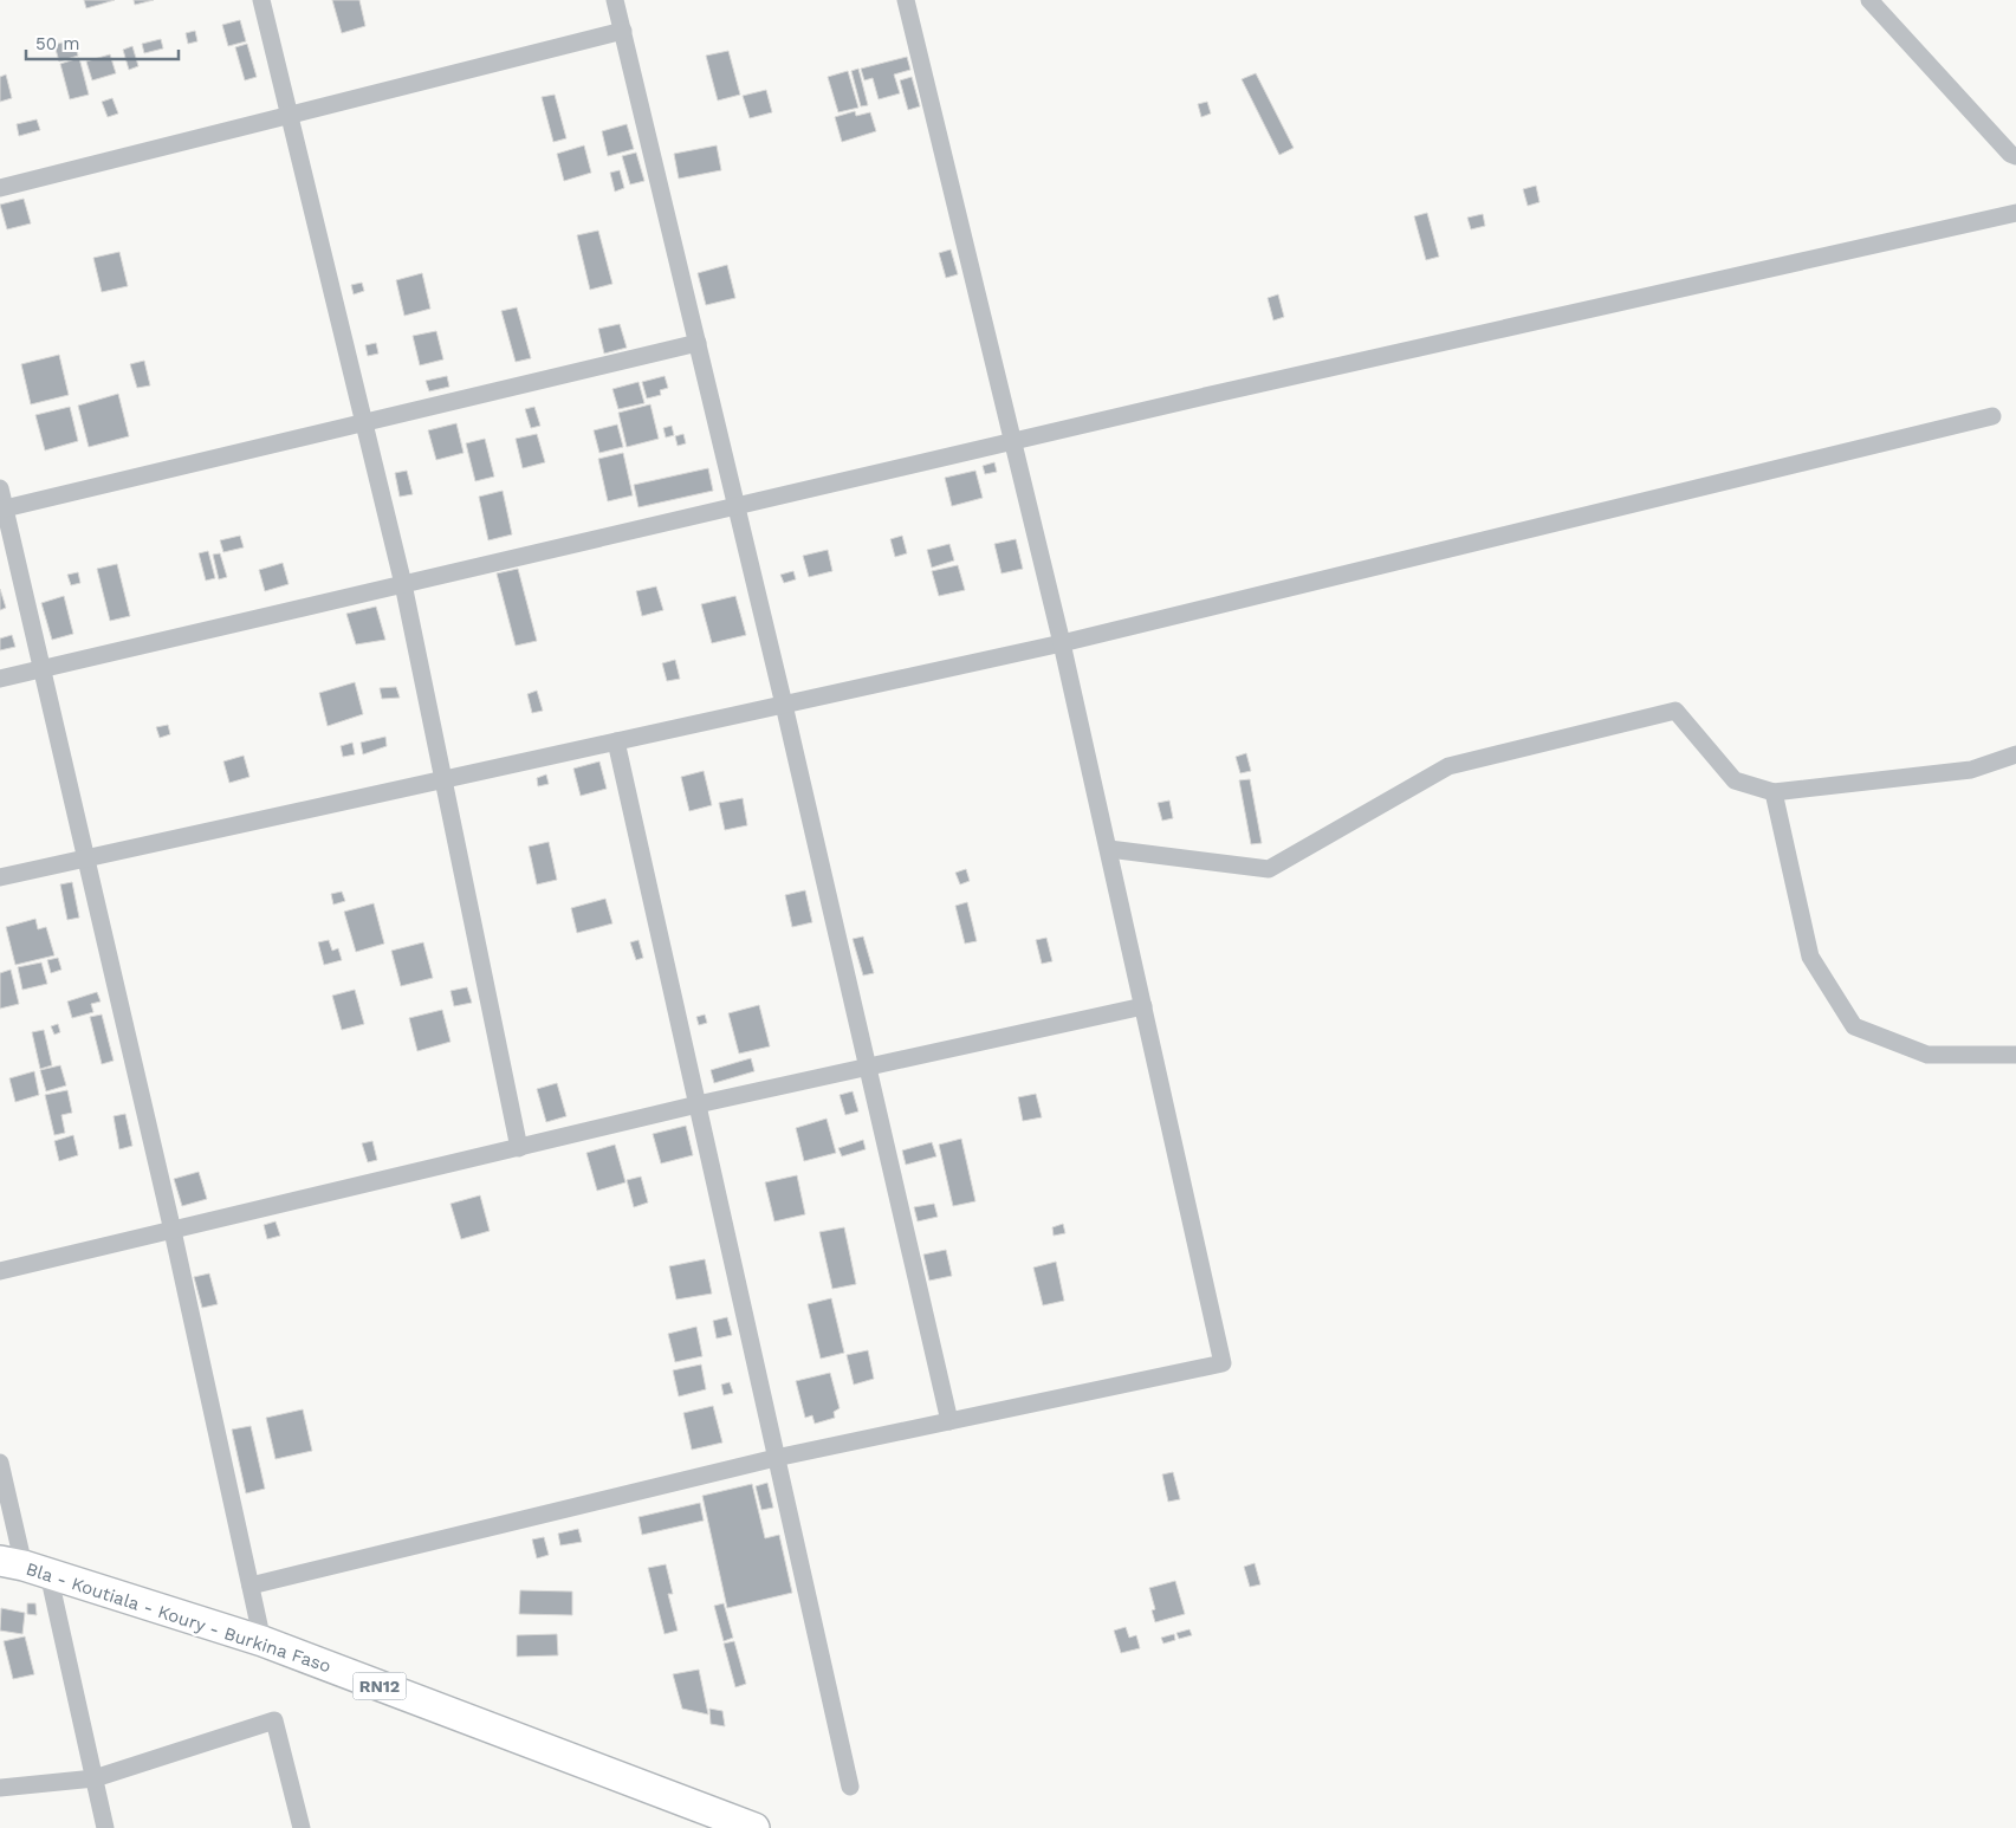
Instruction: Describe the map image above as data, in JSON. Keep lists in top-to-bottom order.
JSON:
{
  "streets": {
    "main road": ["Bla - Koutiala - Koury - Burkina Faso", "RN12"]
  },
  "scale_bar": "50 m"
}
